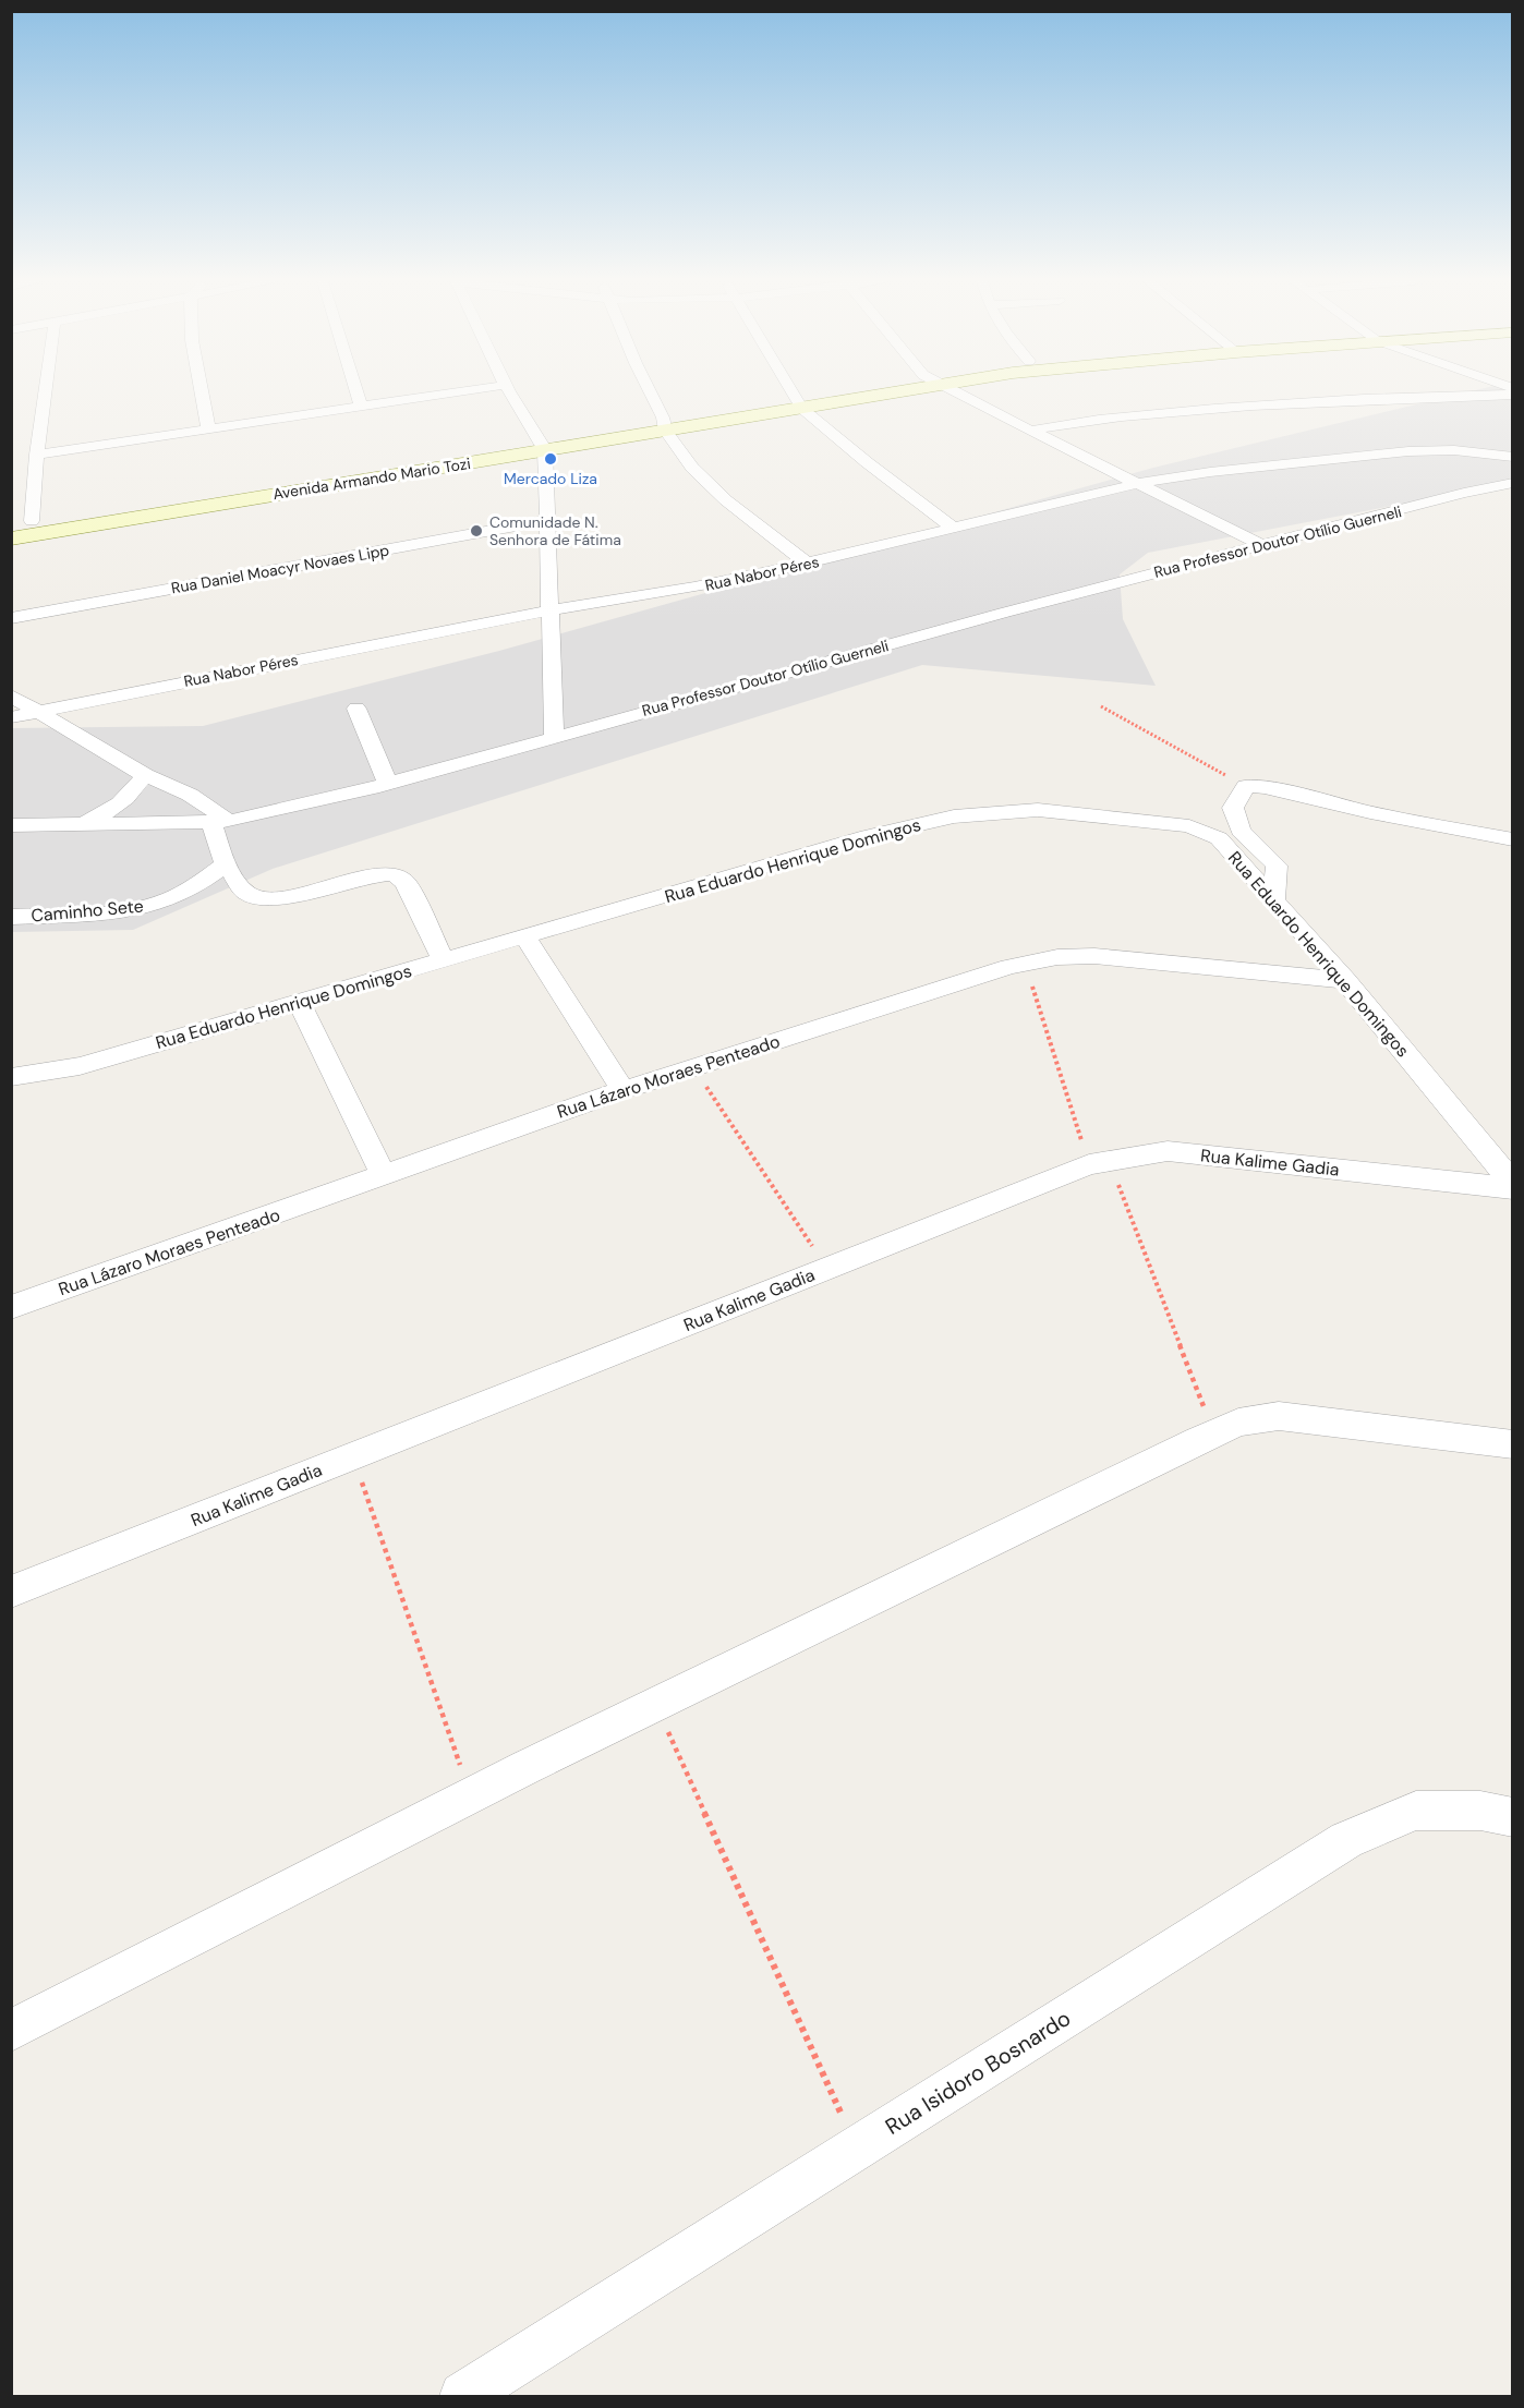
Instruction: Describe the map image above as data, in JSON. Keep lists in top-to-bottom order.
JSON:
{
  "streets": {
    "street": [
      "Avenida Armando Mario Tozi",
      "Rua Professor Doutor Otílio Guerneli",
      "Rua Daniel Moacyr Novaes Lipp",
      "Rua Nabor Péres",
      "Rua Eduardo Henrique Domingos",
      "Caminho Sete",
      "Rua Lázaro Moraes Penteado",
      "Rua Kalime Gadia",
      "Rua Isidoro Bosnardo"
    ]
  },
  "crossings": [
    ["Rua Eduardo Henrique Domingos", "Rua Lázaro Moraes Penteado"],
    ["Rua Eduardo Henrique Domingos", "Rua Kalime Gadia"]
  ],
  "places": ["Mercado Liza", "Comunidade N. Senhora de Fátima"]
}
